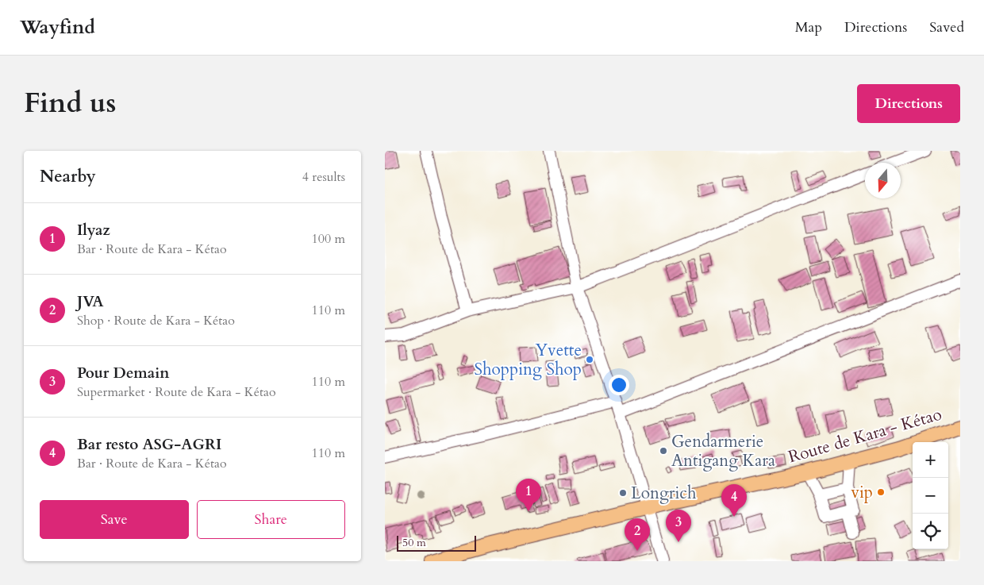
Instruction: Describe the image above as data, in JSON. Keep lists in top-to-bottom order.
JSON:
{
  "streets": {
    "main road": ["Route de Kara - Kétao"]
  },
  "places": [
    "Yvette Shopping Shop",
    "Gendarmerie Antigang Kara",
    "vip",
    "Longrich"
  ],
  "scale_bar": "50 m",
  "north": "bottom",
  "page": {
    "header": "Wayfind",
    "nav": ["Map", "Directions", "Saved"],
    "title": "Find us",
    "buttons": [
      "Directions",
      ["Save", "Share"]
    ],
    "heading": ["Nearby", "4 results"],
    "list": [
      {
        "mark": "1",
        "name": "Ilyaz",
        "note": "Bar · Route de Kara - Kétao",
        "value": "100 m"
      },
      {
        "mark": "2",
        "name": "JVA",
        "note": "Shop · Route de Kara - Kétao",
        "value": "110 m"
      },
      {
        "mark": "3",
        "name": "Pour Demain",
        "note": "Supermarket · Route de Kara - Kétao",
        "value": "110 m"
      },
      {
        "mark": "4",
        "name": "Bar resto ASG-AGRI",
        "note": "Bar · Route de Kara - Kétao",
        "value": "110 m"
      }
    ],
    "map_buttons": ["+", "−"],
    "pins": [
      "1",
      "4",
      "3",
      "2"
    ],
    "scale": "50 m"
  }
}
